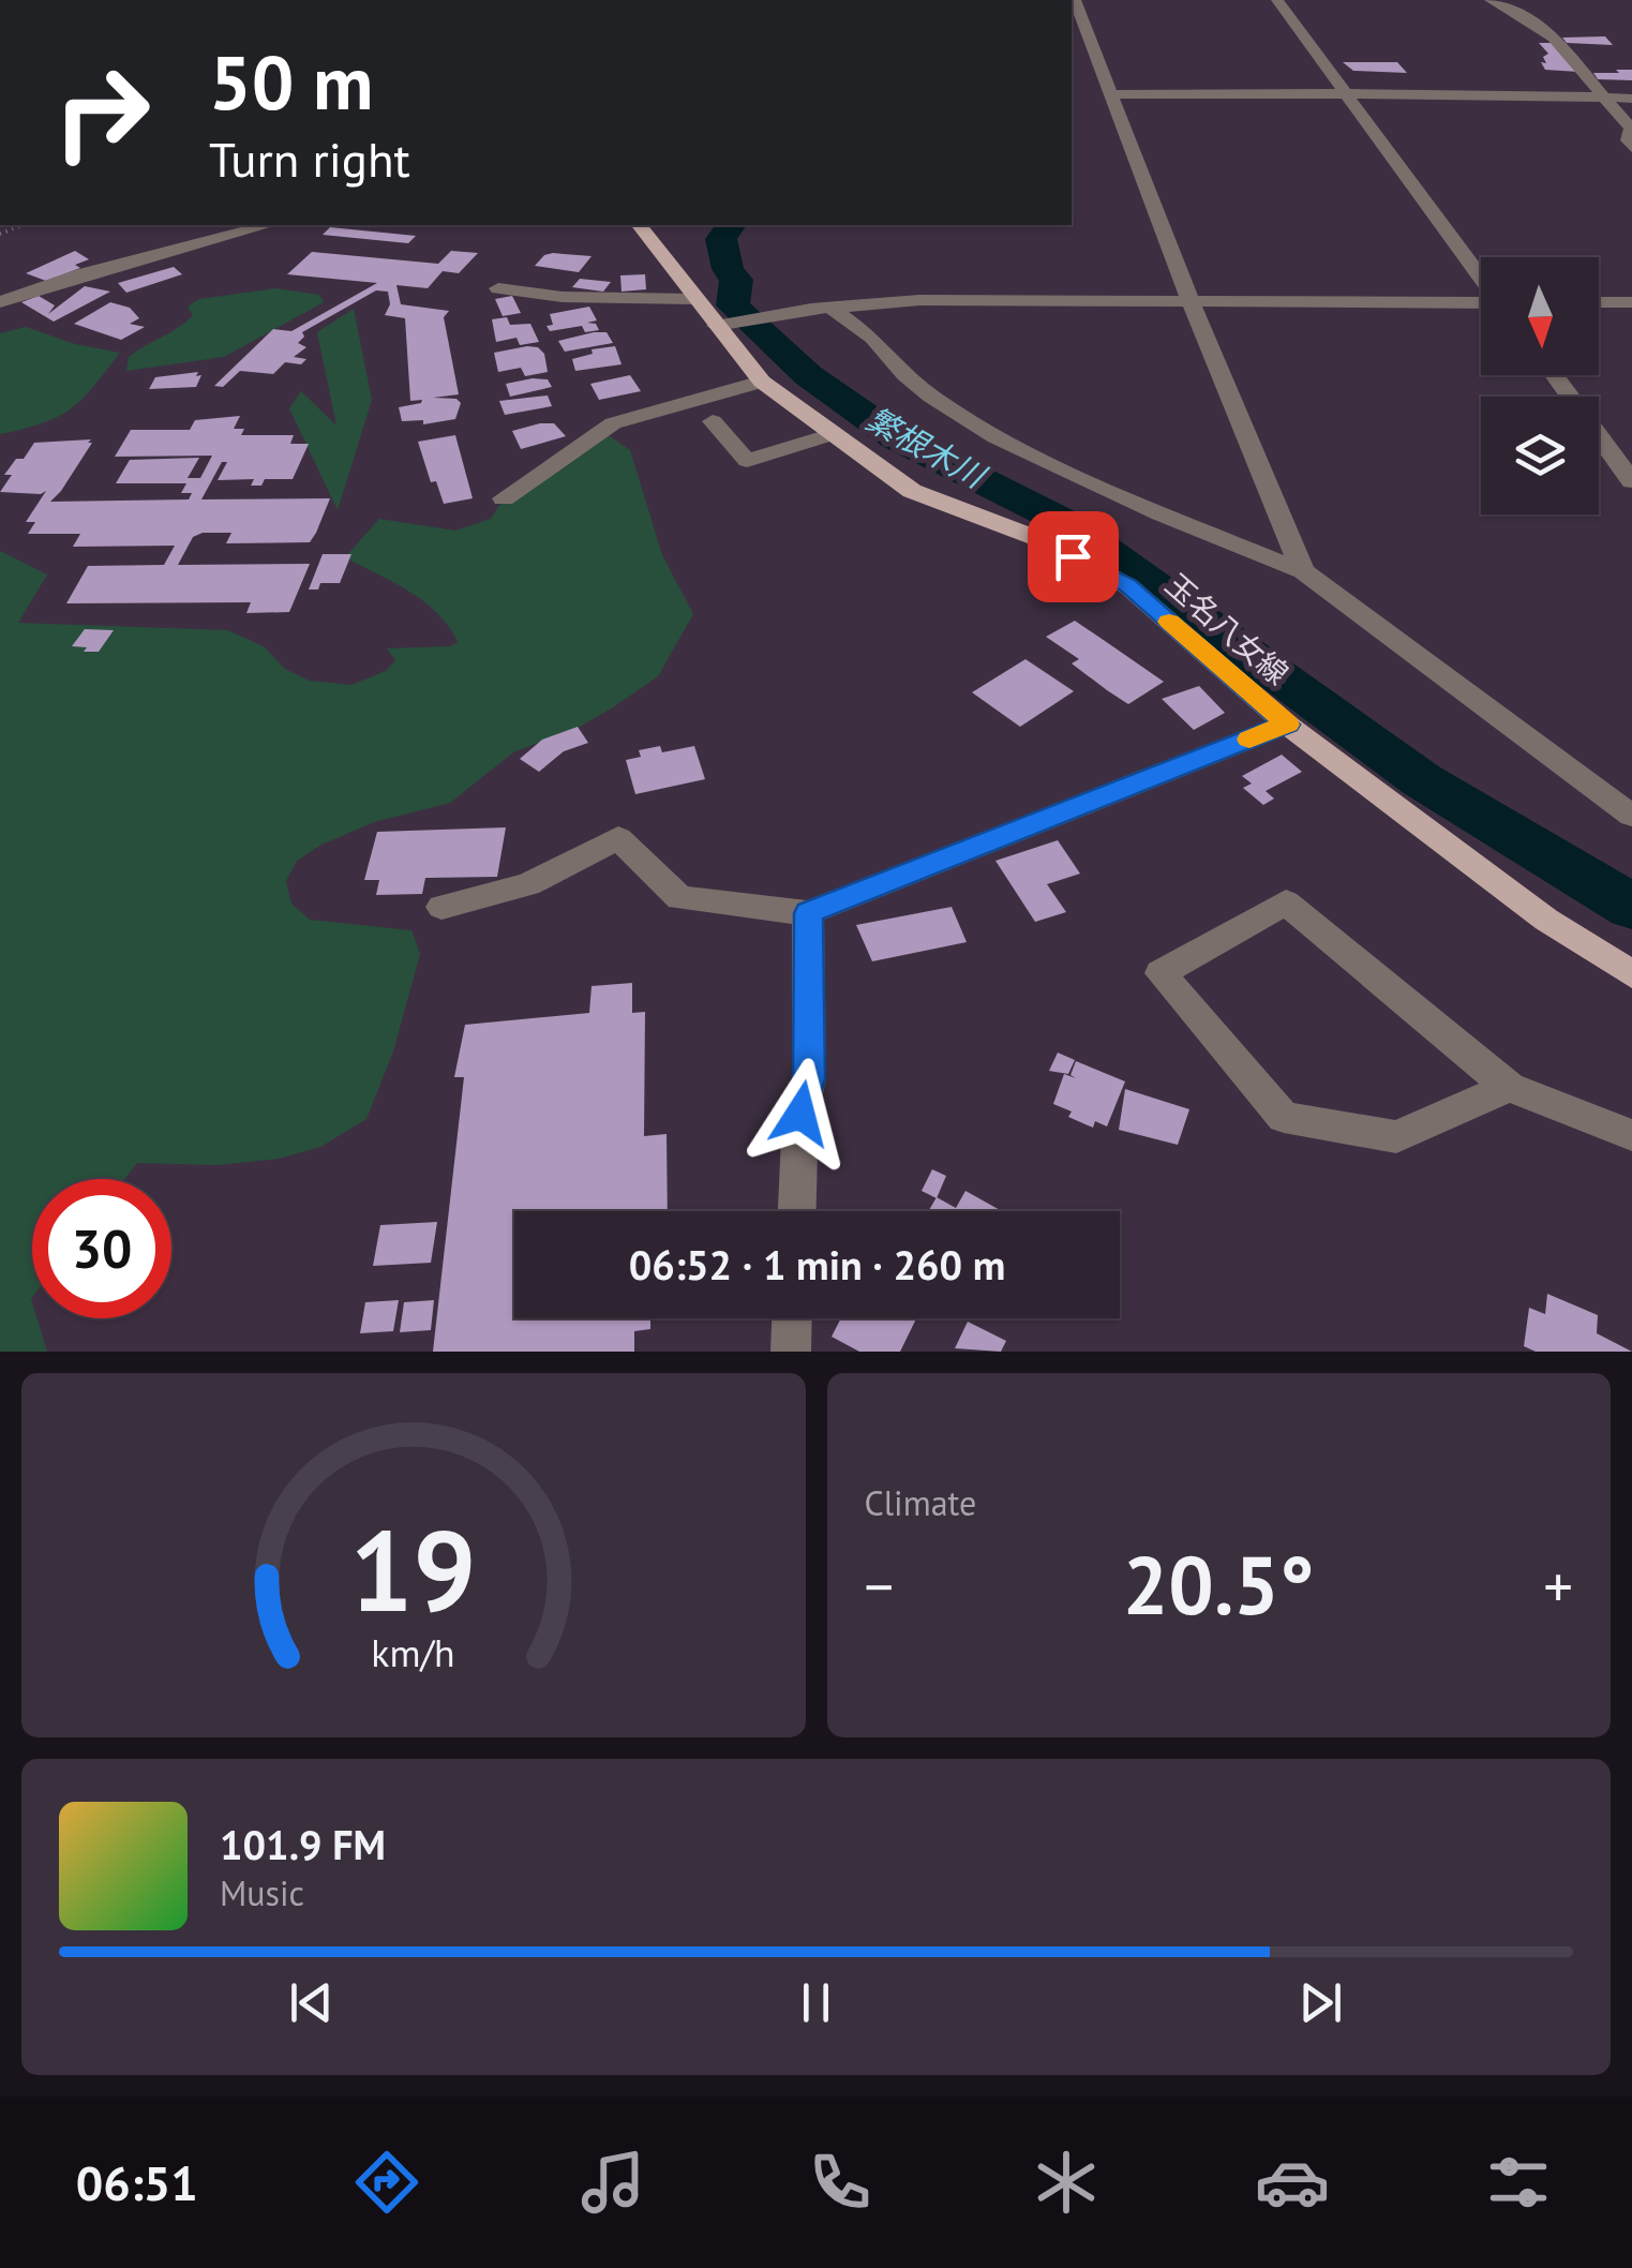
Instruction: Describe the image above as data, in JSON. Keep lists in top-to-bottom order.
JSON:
{
  "streets": {
    "main road": ["玉名八女線"]
  },
  "water": ["繁根木川"],
  "north": "bottom",
  "page": {
    "turn": ["50 m", "Turn right"],
    "limit": "30",
    "trip": "06:52 · 1 min · 260 m",
    "tile": "Climate",
    "heat": ["−", "20.5°", "+"],
    "song": ["101.9 FM", "Music"],
    "tabs": "06:51",
    "gauge": ["19", "km/h"]
  }
}
